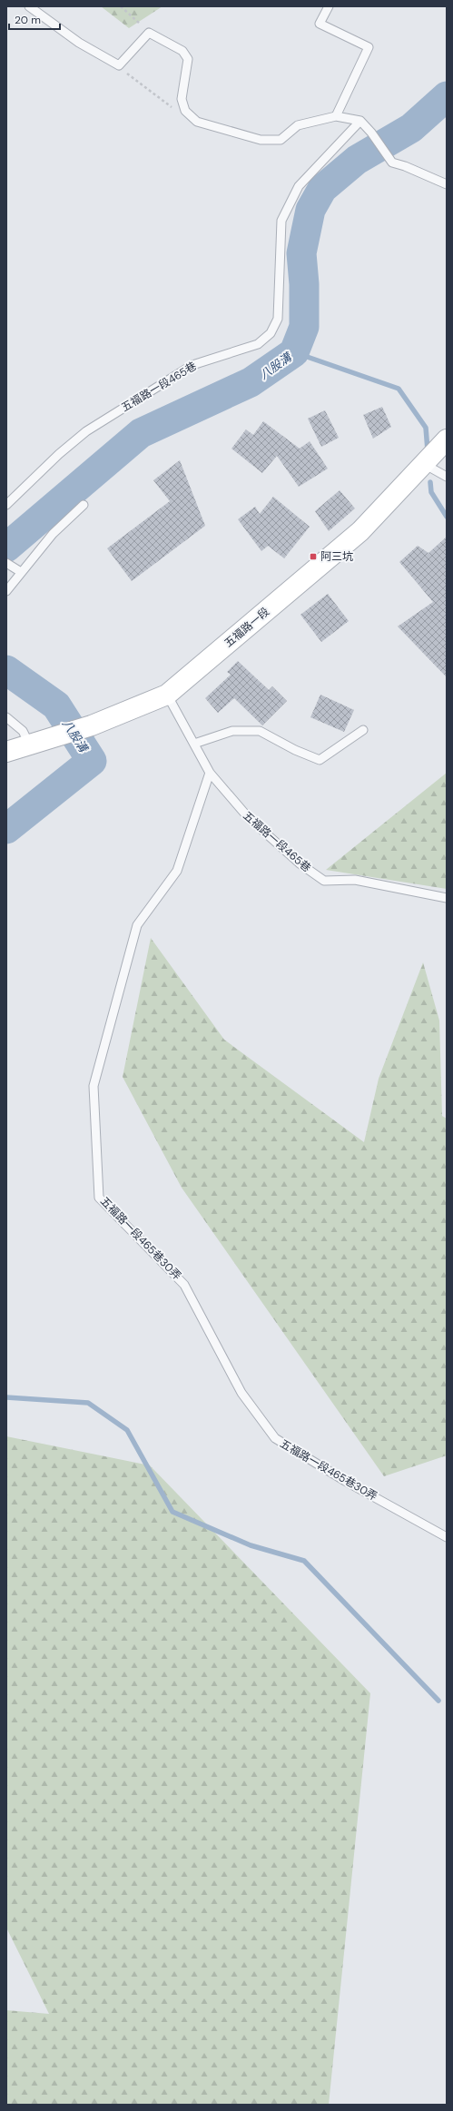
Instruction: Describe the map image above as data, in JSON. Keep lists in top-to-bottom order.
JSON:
{
  "streets": {
    "main road": ["五福路一段"],
    "lane": ["五福路一段465巷", "五福路一段465巷30弄"]
  },
  "crossings": [
    ["五福路一段465巷", "五福路一段"],
    ["五福路一段465巷", "五福路一段465巷30弄"]
  ],
  "water": ["八股溝"],
  "places": {
    "transit": ["阿三坑"]
  },
  "scale_bar": "20 m"
}
